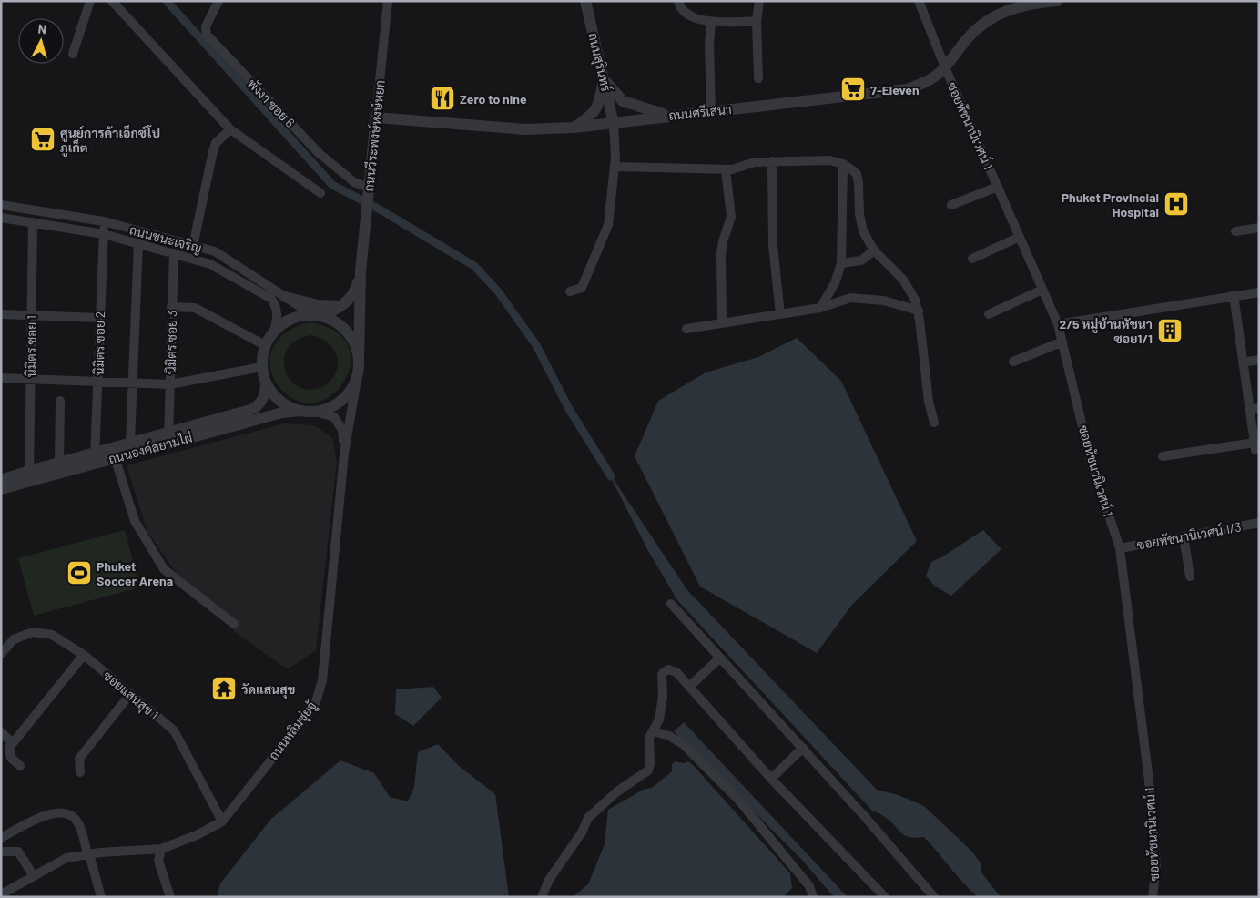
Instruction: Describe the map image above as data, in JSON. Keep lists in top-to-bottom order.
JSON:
{
  "streets": {
    "street": [
      "ถนนสุรินทร์",
      "พังงา ซอย 6",
      "ถนนศรีเสนา",
      "ซอยหัชนานิเวศน์ 1",
      "ถนนวีระพงษ์หงษ์หยก",
      "ถนนชนะเจริญ",
      "นิมิตร ซอย 3",
      "นิมิตร ซอย 2",
      "นิมิตร ซอย 1",
      "ถนนองค์สยามไผ่",
      "ซอยหัชนานิเวศน์ 1/3",
      "ซอยแสนสุข 1",
      "ถนนหลิมซุ่ยจู้"
    ]
  },
  "crossings": [
    ["ถนนสุรินทร์", "ถนนศรีเสนา"],
    ["พังงา ซอย 6", "ถนนวีระพงษ์หงษ์หยก"],
    ["ถนนศรีเสนา", "ซอยหัชนานิเวศน์ 1"],
    ["ถนนศรีเสนา", "ถนนวีระพงษ์หงษ์หยก"],
    ["ซอยหัชนานิเวศน์ 1", "ซอยหัชนานิเวศน์ 1/3"],
    ["ถนนวีระพงษ์หงษ์หยก", "ถนนชนะเจริญ"],
    ["ถนนวีระพงษ์หงษ์หยก", "ถนนองค์สยามไผ่"],
    ["ถนนวีระพงษ์หงษ์หยก", "ถนนหลิมซุ่ยจู้"],
    ["ถนนชนะเจริญ", "นิมิตร ซอย 3"],
    ["ถนนชนะเจริญ", "นิมิตร ซอย 2"],
    ["ถนนชนะเจริญ", "นิมิตร ซอย 1"],
    ["ถนนชนะเจริญ", "ถนนองค์สยามไผ่"],
    ["ถนนชนะเจริญ", "ถนนหลิมซุ่ยจู้"],
    ["นิมิตร ซอย 3", "ถนนองค์สยามไผ่"],
    ["นิมิตร ซอย 2", "ถนนองค์สยามไผ่"],
    ["นิมิตร ซอย 1", "ถนนองค์สยามไผ่"],
    ["ถนนองค์สยามไผ่", "ถนนหลิมซุ่ยจู้"],
    ["ซอยแสนสุข 1", "ถนนหลิมซุ่ยจู้"]
  ],
  "places": {
    "supermarket": ["7-Eleven", "ศูนย์การค้าเอ็กซ์โป ภูเก็ต"],
    "restaurant": ["Zero to nine"],
    "hospital": ["Phuket Provincial Hospital"],
    "building": ["2/5 หมู่บ้านหัชนา ซอย1/1"],
    "sports": ["Phuket Soccer Arena"],
    "temple": ["วัดแสนสุข"]
  },
  "north": "top"
}
